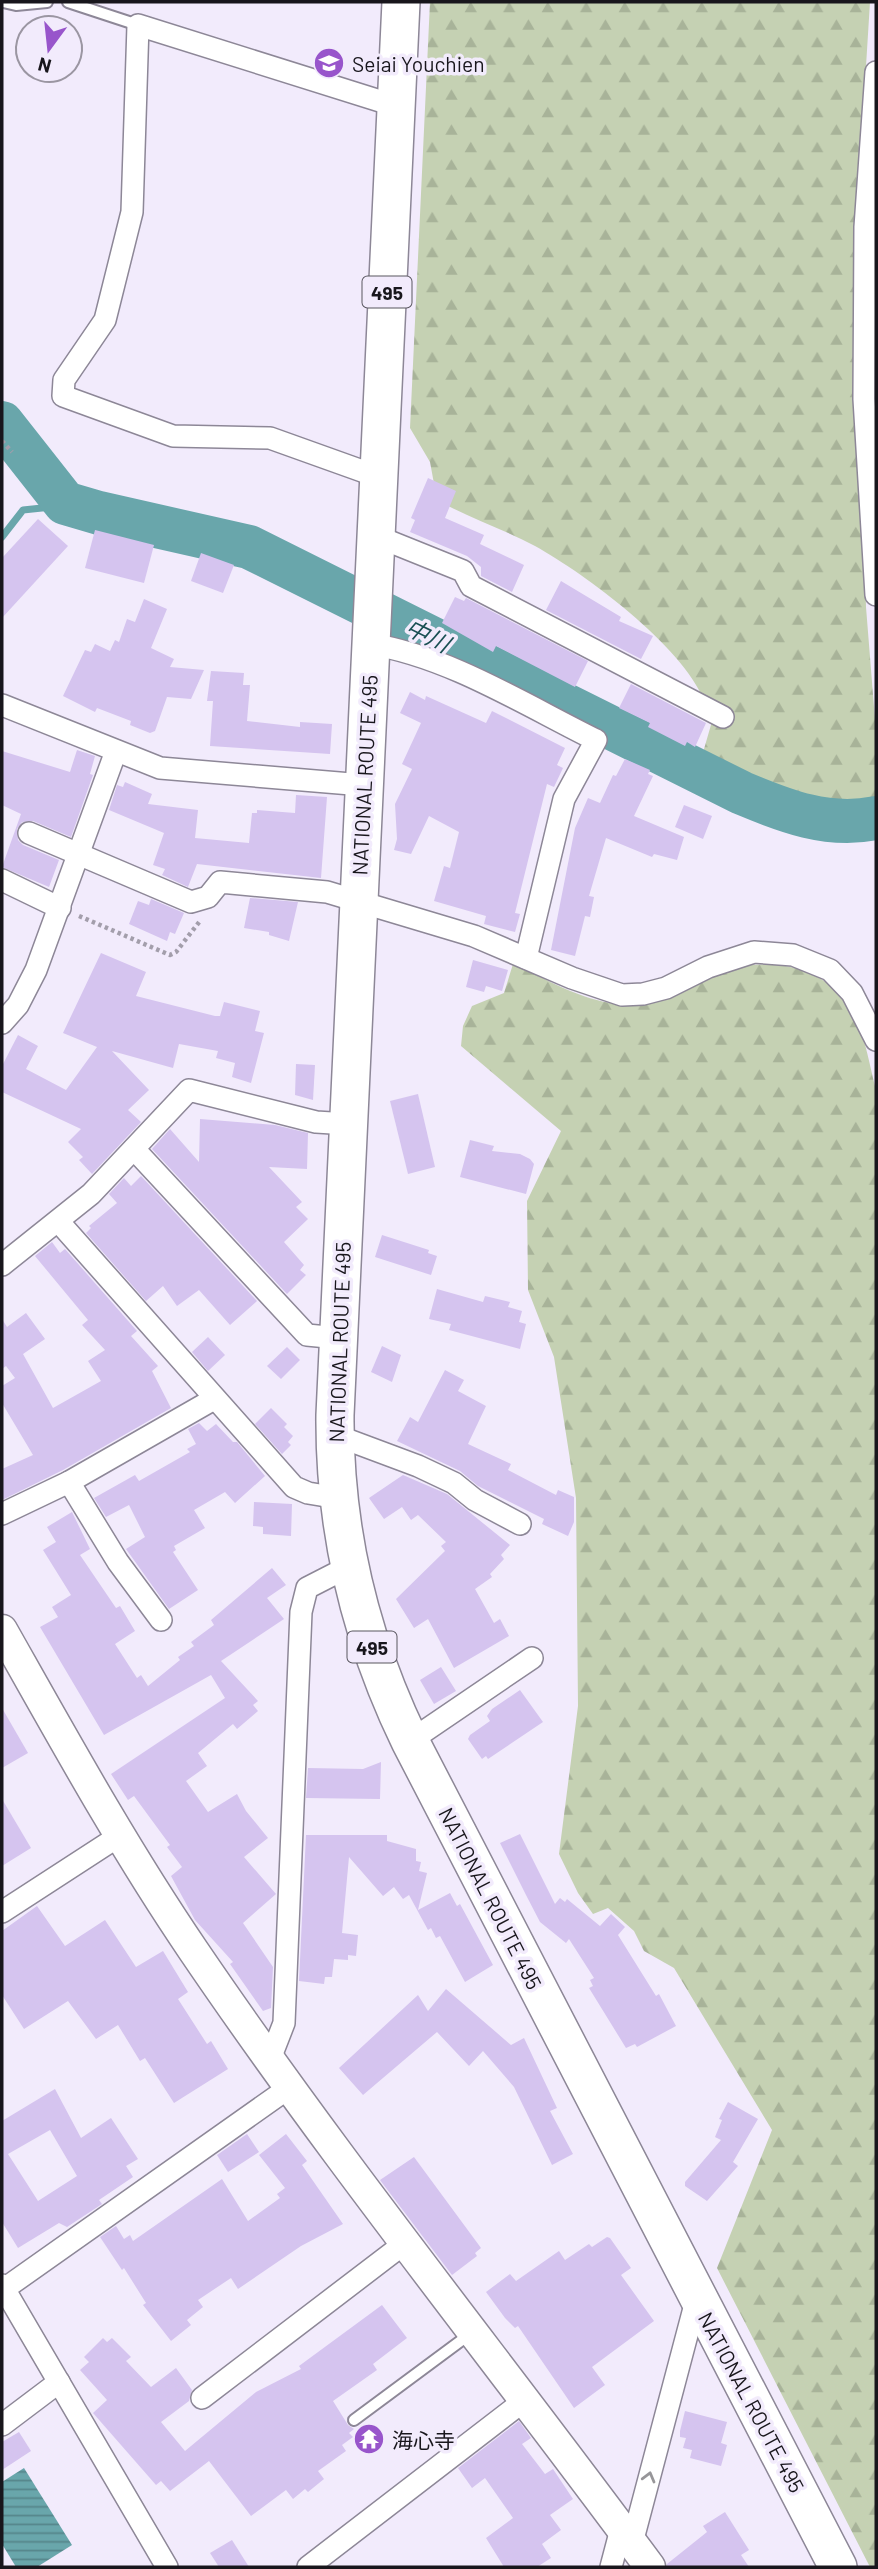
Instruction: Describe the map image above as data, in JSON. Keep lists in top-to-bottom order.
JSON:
{
  "streets": {
    "highway": ["495", "NATIONAL ROUTE 495"]
  },
  "water": ["中川"],
  "places": {
    "school or university": ["Seiai Youchien"],
    "temple": ["海心寺"]
  },
  "north": "bottom"
}
